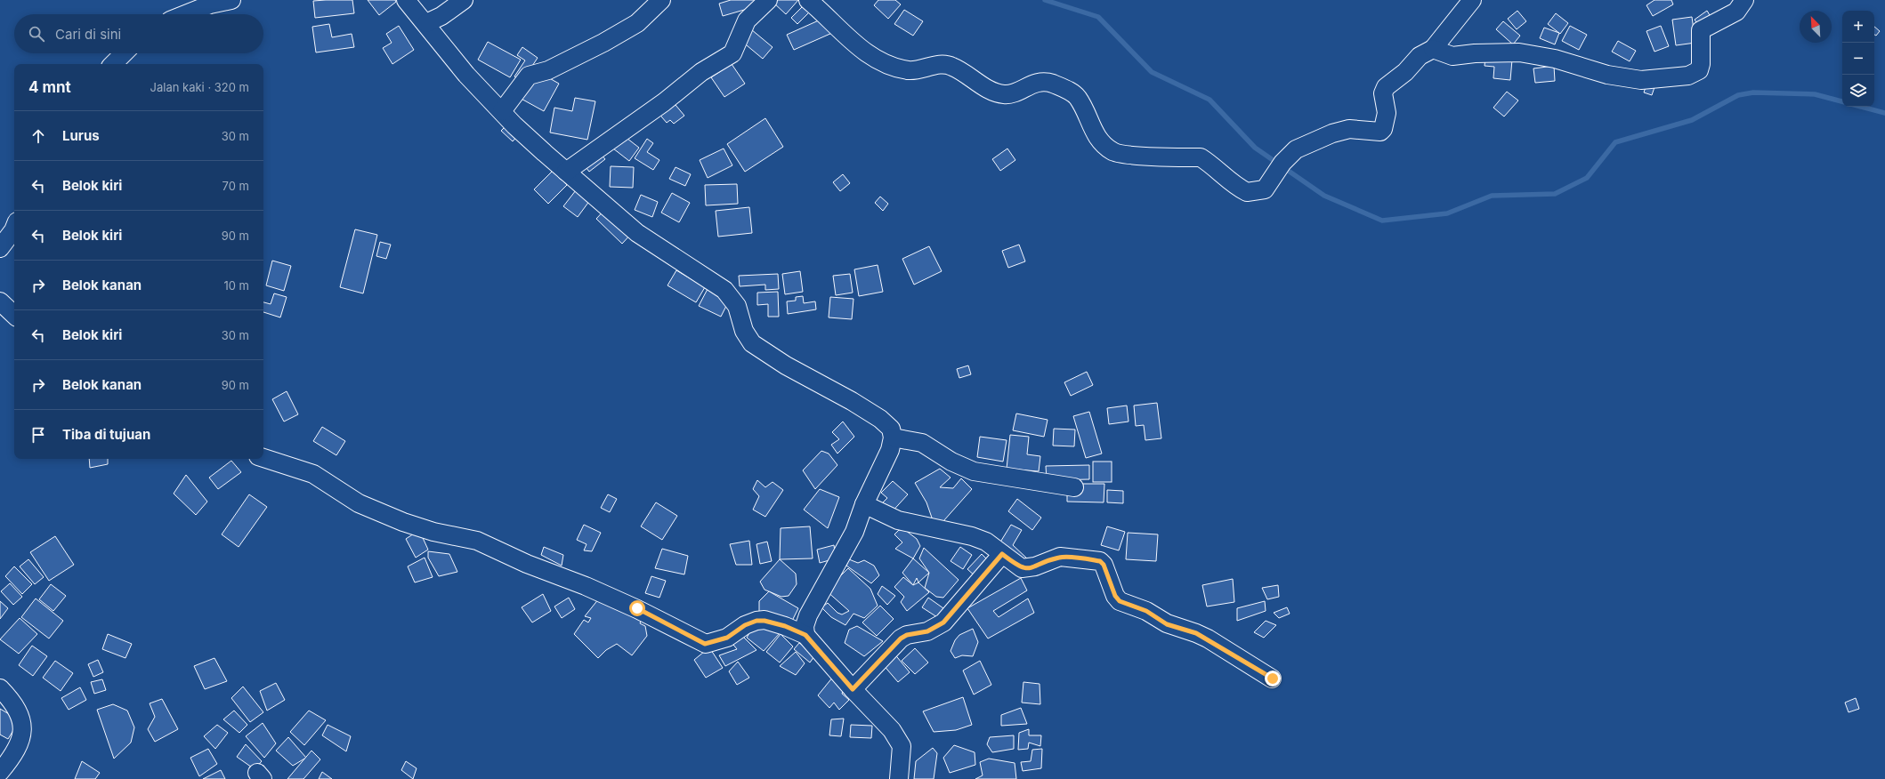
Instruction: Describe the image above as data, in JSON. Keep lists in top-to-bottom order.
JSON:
{
  "north": "top left",
  "page": {
    "map_buttons": ["+", "−"],
    "search": "Cari di sini",
    "heading": ["4 mnt", "Jalan kaki · 320 m"],
    "list": [
      ["Lurus", "30 m"],
      ["Belok kiri", "70 m"],
      ["Belok kiri", "90 m"],
      ["Belok kanan", "10 m"],
      ["Belok kiri", "30 m"],
      ["Belok kanan", "90 m"],
      "Tiba di tujuan"
    ]
  }
}
